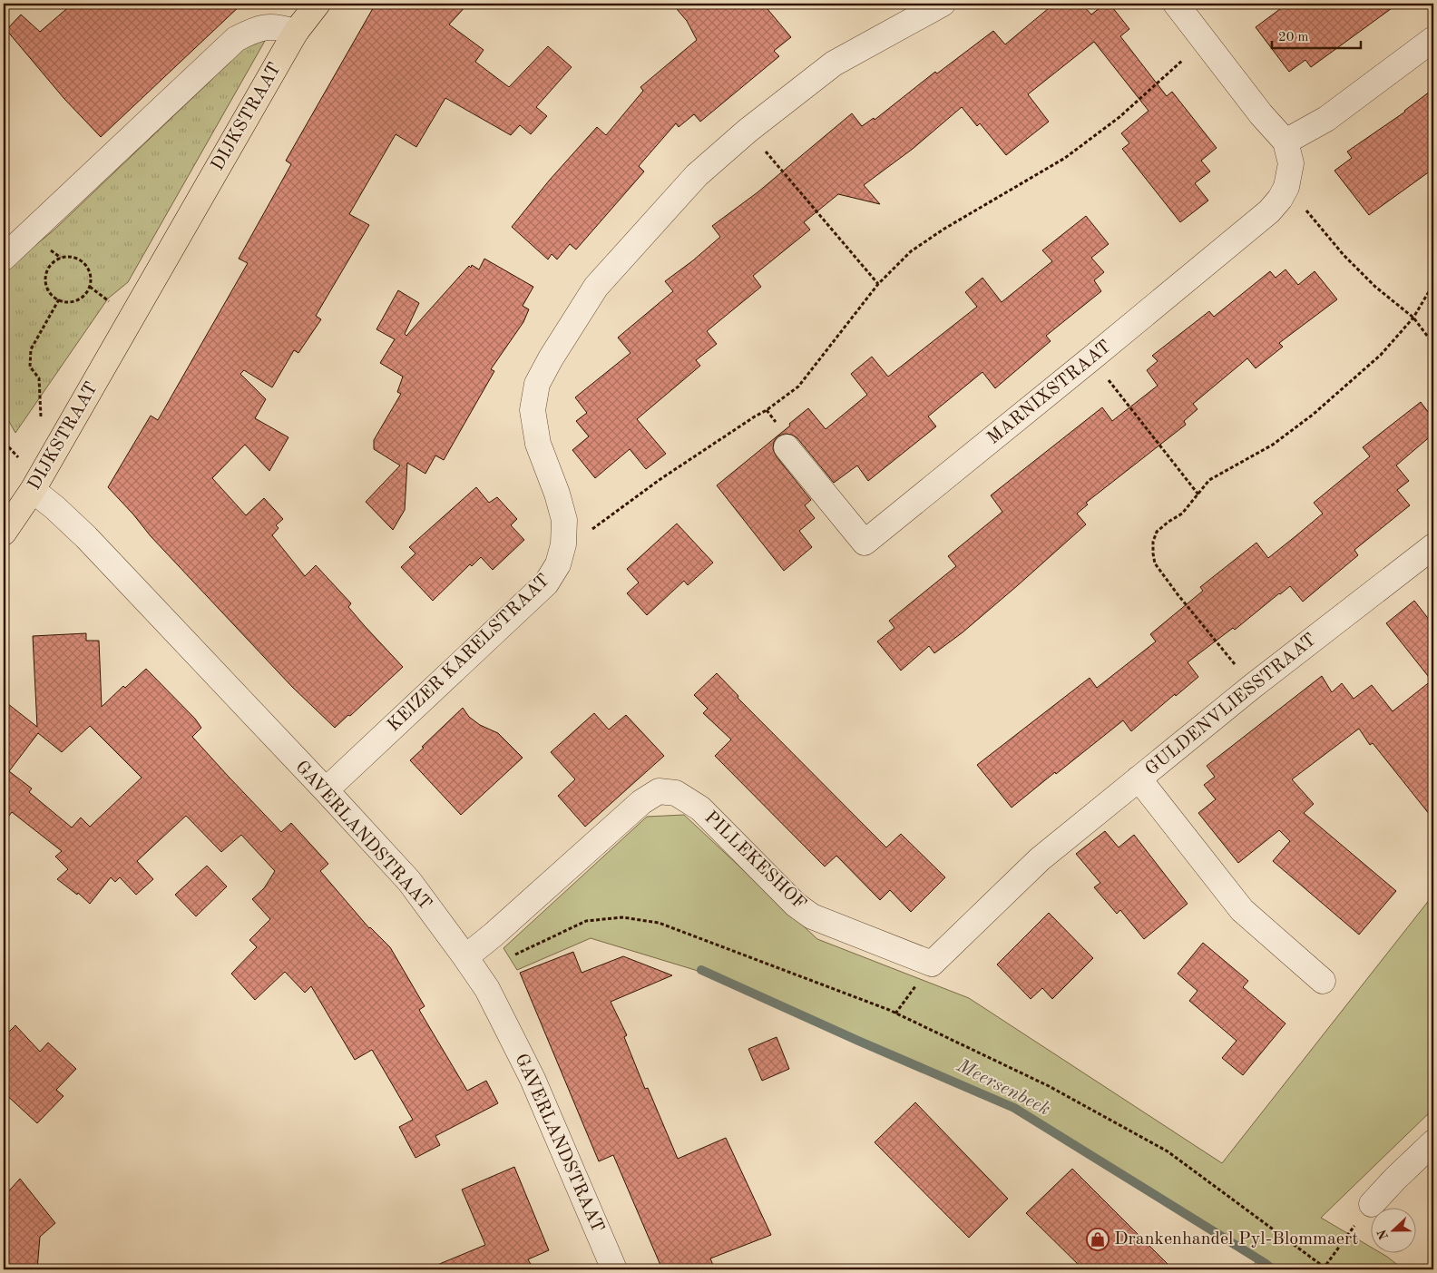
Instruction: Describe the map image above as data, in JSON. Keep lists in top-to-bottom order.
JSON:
{
  "streets": {
    "main road": ["DIJKSTRAAT"],
    "street": [
      "MARNIXSTRAAT",
      "KEIZER KARELSTRAAT",
      "GULDENVLIESSTRAAT",
      "GAVERLANDSTRAAT",
      "PILLEKESHOF"
    ]
  },
  "crossings": [
    ["DIJKSTRAAT", "GAVERLANDSTRAAT"],
    ["KEIZER KARELSTRAAT", "GAVERLANDSTRAAT"],
    ["GULDENVLIESSTRAAT", "PILLEKESHOF"],
    ["GAVERLANDSTRAAT", "PILLEKESHOF"]
  ],
  "water": ["Meersenbeek"],
  "places": {
    "shop": ["Drankenhandel Pyl-Blommaert"]
  },
  "scale_bar": "20 m",
  "north": "left"
}
